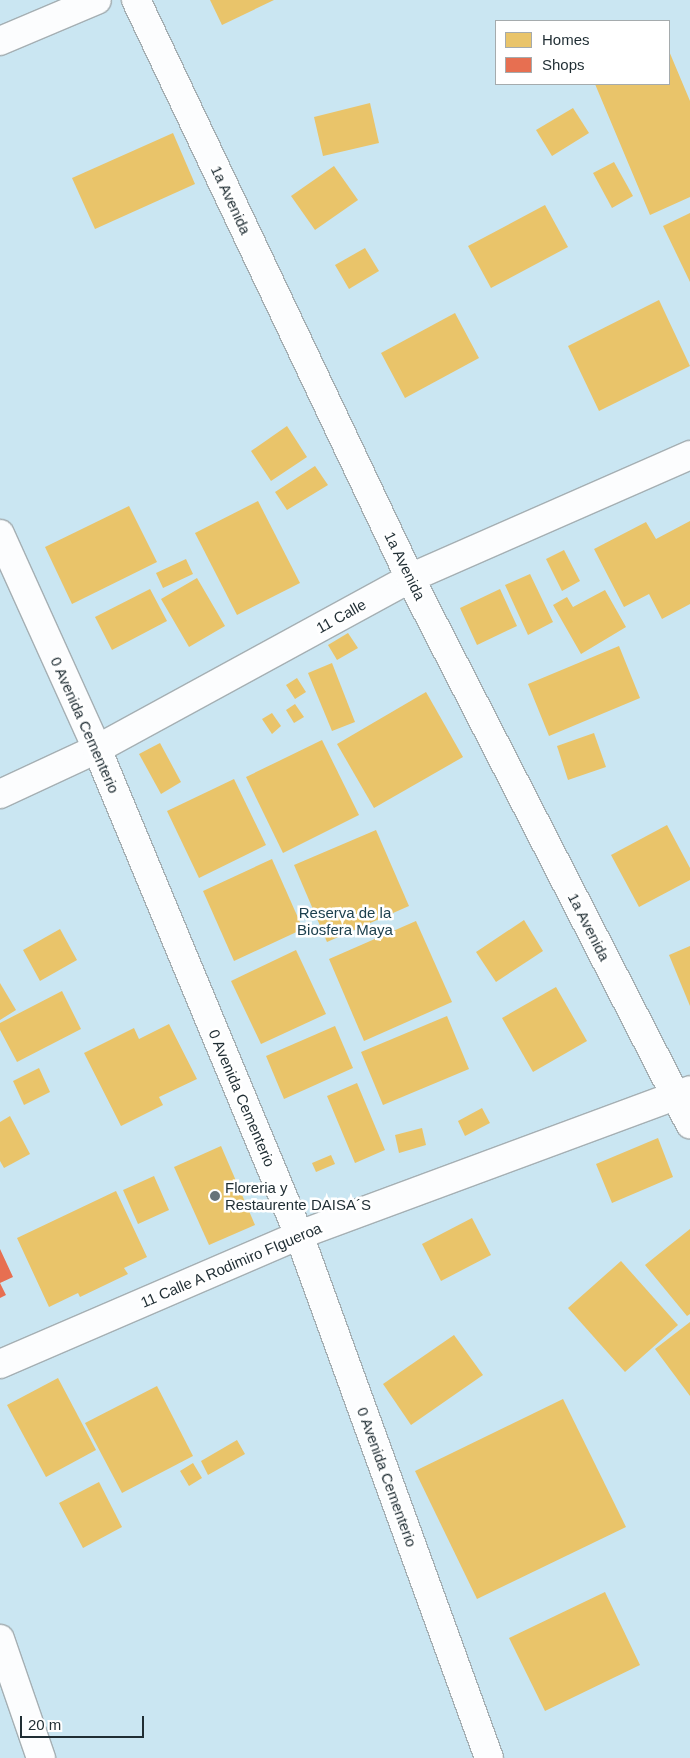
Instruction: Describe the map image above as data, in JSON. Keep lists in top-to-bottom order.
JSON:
{
  "streets": {
    "street": [
      "1a Avenida",
      "11 Calle",
      "0 Avenida Cementerio",
      "11 Calle A Rodimiro FIgueroa"
    ]
  },
  "crossings": [
    ["1a Avenida", "11 Calle"],
    ["1a Avenida", "11 Calle A Rodimiro FIgueroa"],
    ["11 Calle", "0 Avenida Cementerio"],
    ["0 Avenida Cementerio", "11 Calle A Rodimiro FIgueroa"]
  ],
  "parks": ["Reserva de la Biosfera Maya"],
  "places": ["Floreria y Restaurente DAISA´S"],
  "legend": ["Homes", "Shops"],
  "scale_bar": "20 m"
}
